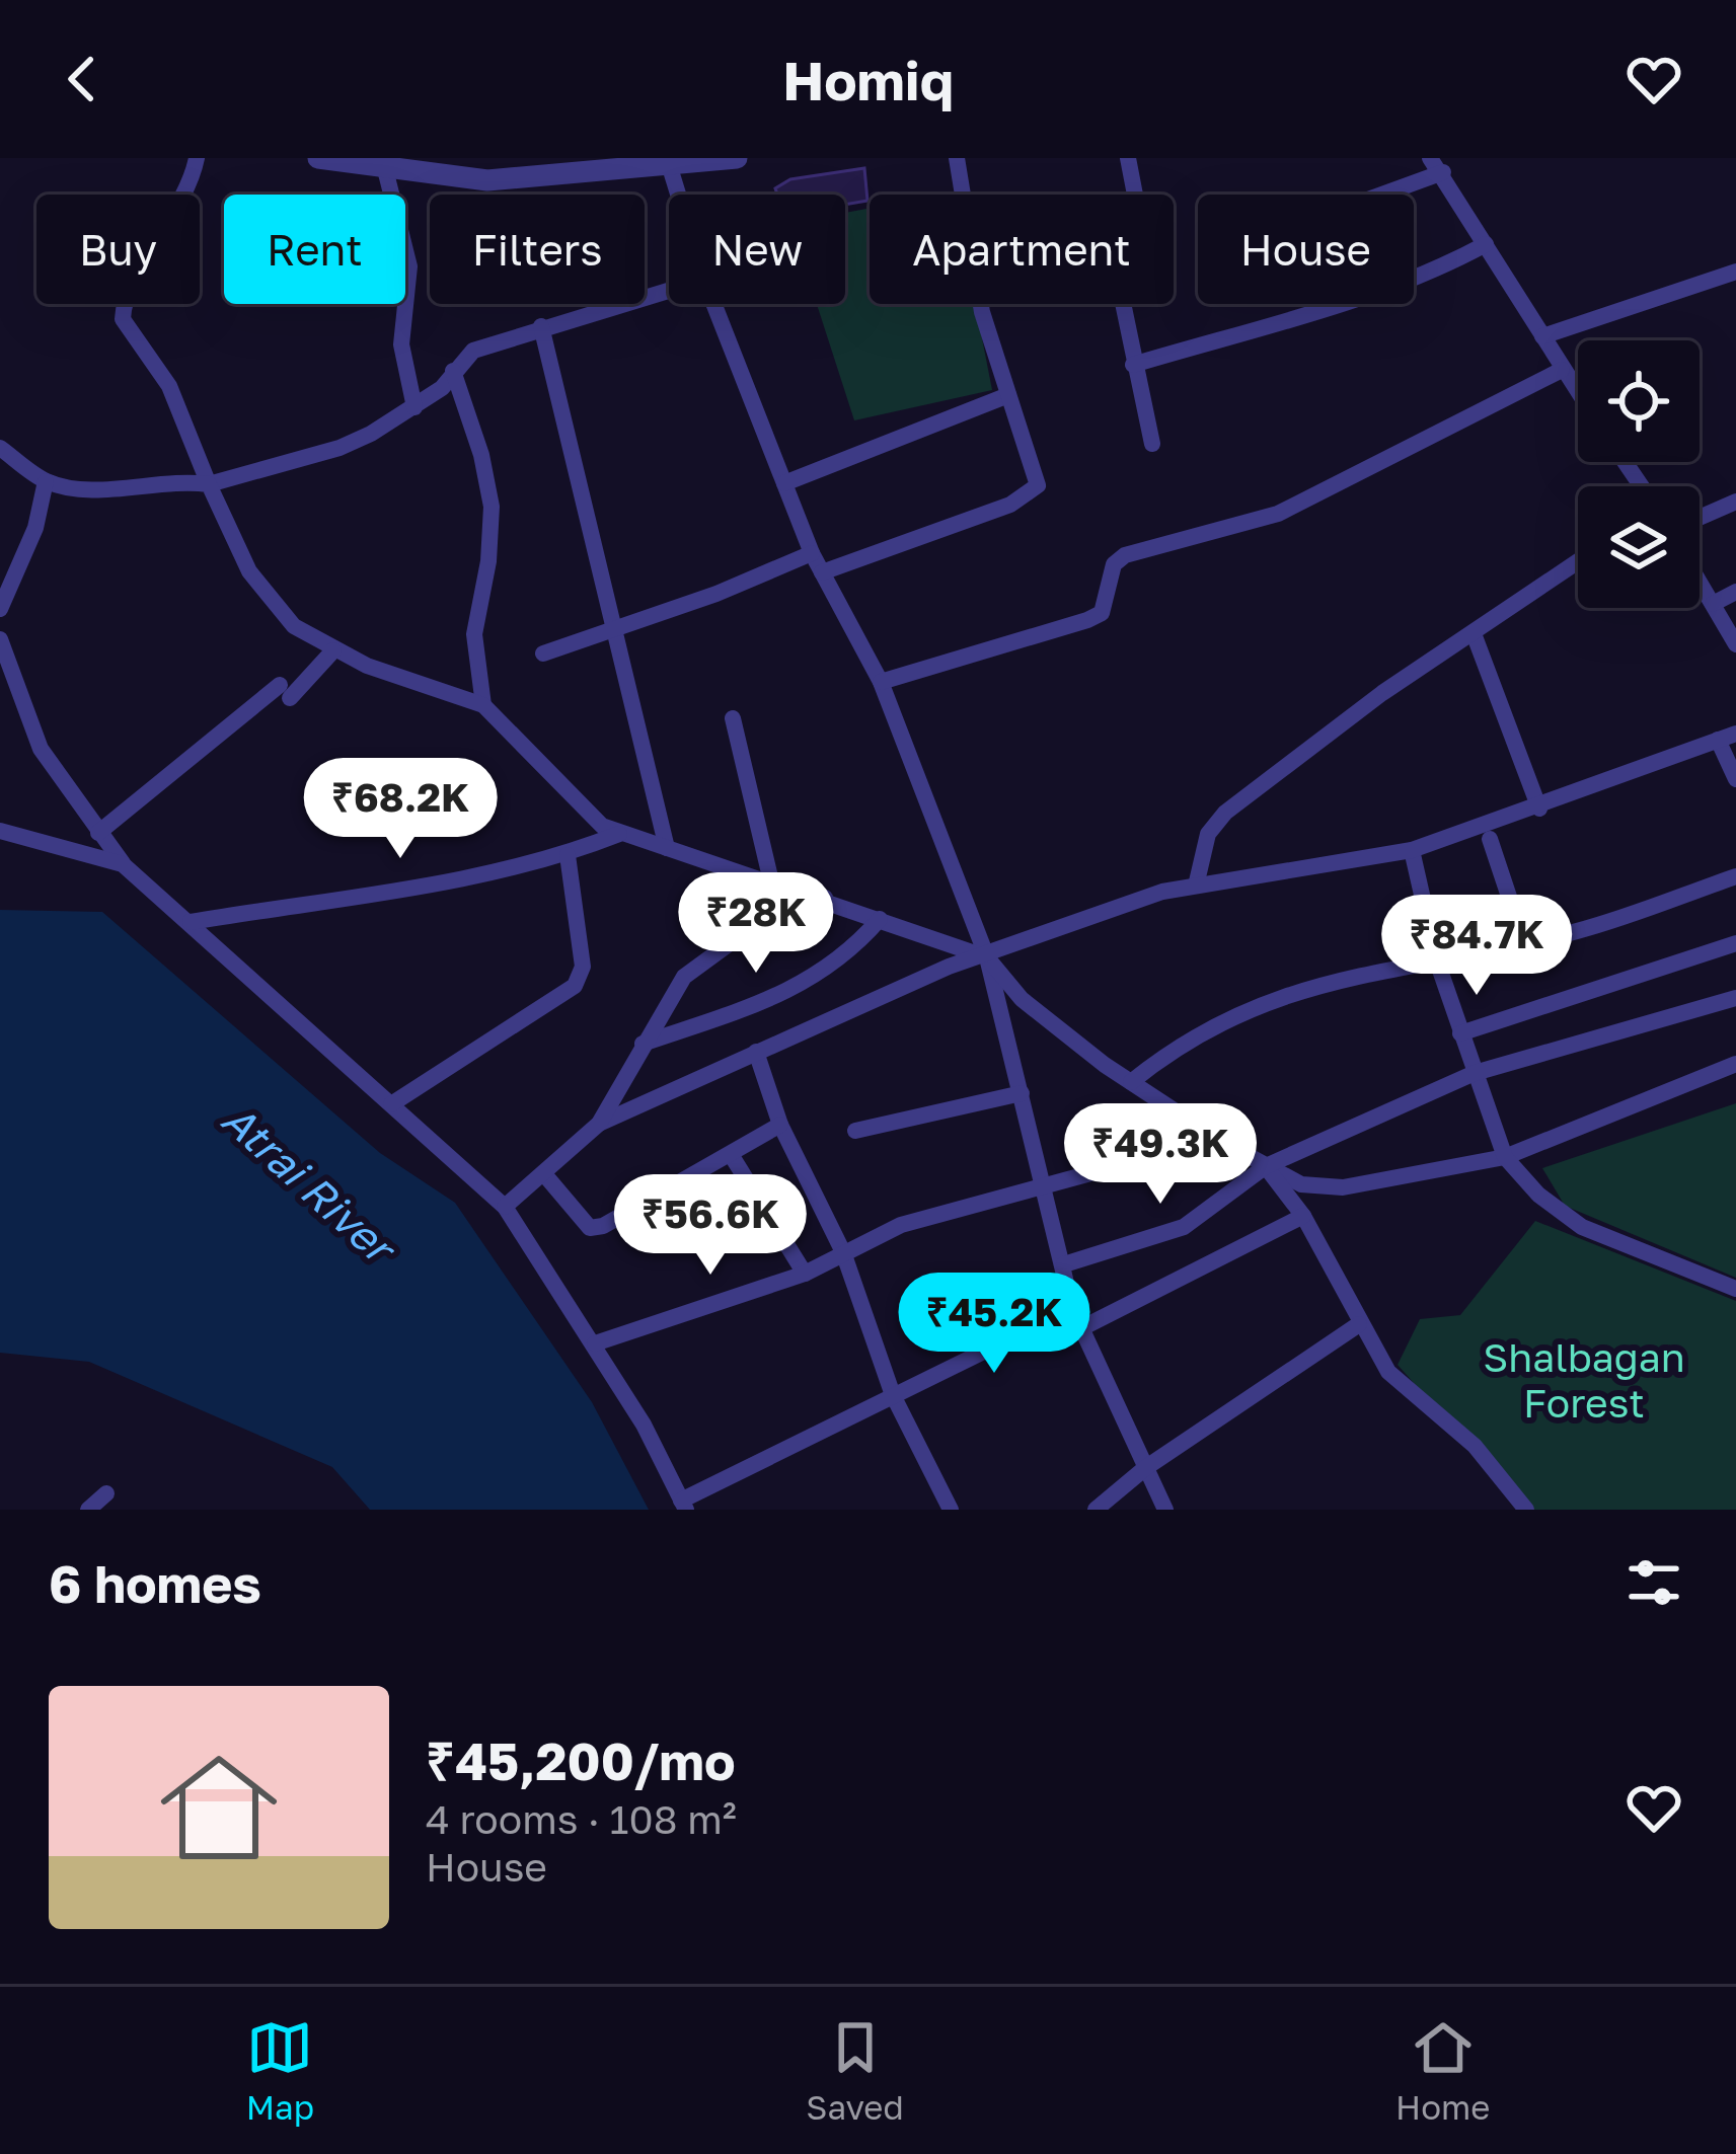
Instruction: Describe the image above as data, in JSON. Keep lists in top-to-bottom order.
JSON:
{
  "water": ["Atrai River"],
  "parks": ["Shalbagan Forest"],
  "page": {
    "header": "Homiq",
    "chip": [
      "Buy",
      "Rent",
      "Filters",
      "New",
      "Apartment",
      "House"
    ],
    "price": [
      "₹68.2K",
      "₹28K",
      "₹84.7K",
      "₹49.3K",
      "₹56.6K",
      "₹45.2K"
    ],
    "heading": "6 homes",
    "list": [
      {
        "name": "₹45,200/mo",
        "note": "4 rooms · 108 m² · House"
      }
    ],
    "tabs": ["Map", "Saved", "Home"]
  }
}
